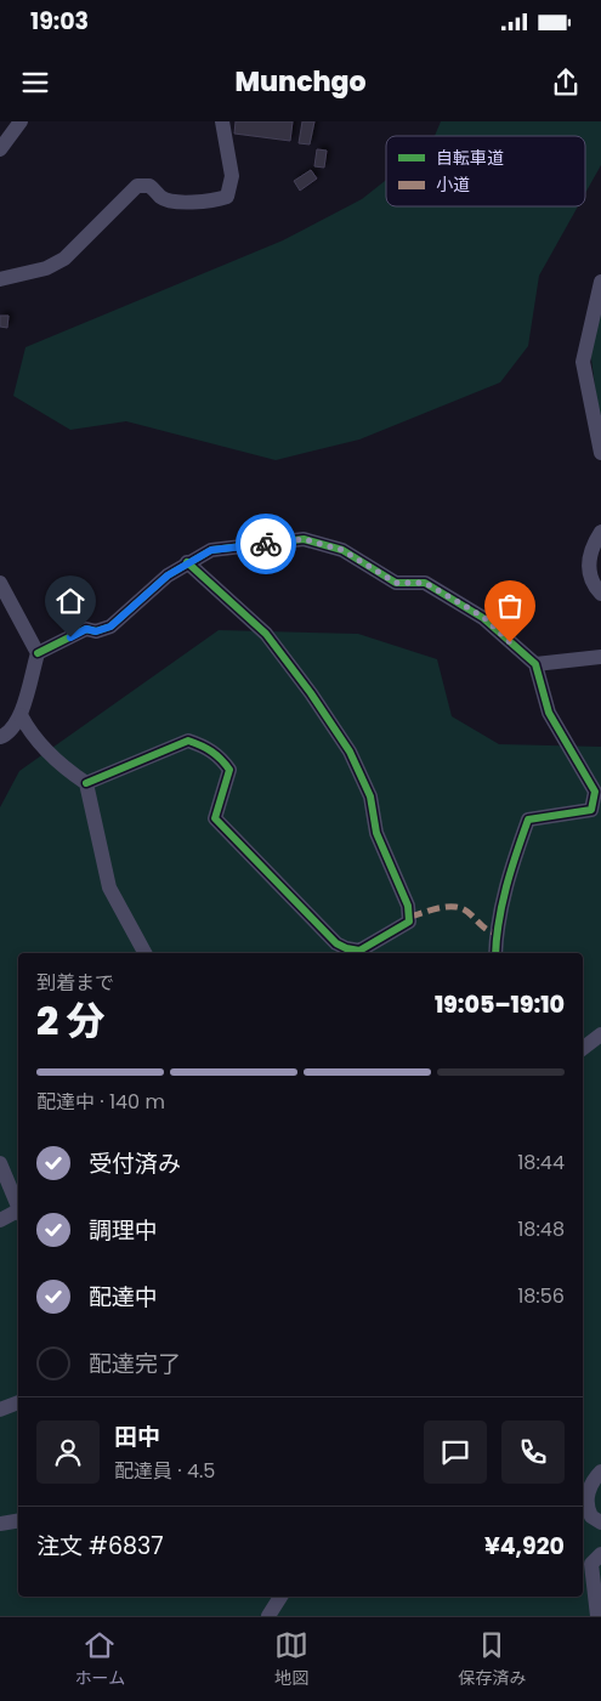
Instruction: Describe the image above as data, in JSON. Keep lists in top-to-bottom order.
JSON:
{
  "legend": ["自転車道", "小道"],
  "page": {
    "status": "19:03",
    "header": "Munchgo",
    "heading": ["2 分", "到着まで", "19:05–19:10"],
    "panel": [
      "田中",
      "配達員 · 4.5",
      "注文 #6837",
      "¥4,920"
    ],
    "bar": "配達中 · 140 m",
    "list": [
      ["受付済み", "18:44"],
      ["調理中", "18:48"],
      ["配達中", "18:56"],
      "配達完了"
    ],
    "tabs": ["ホーム", "地図", "保存済み"]
  }
}
